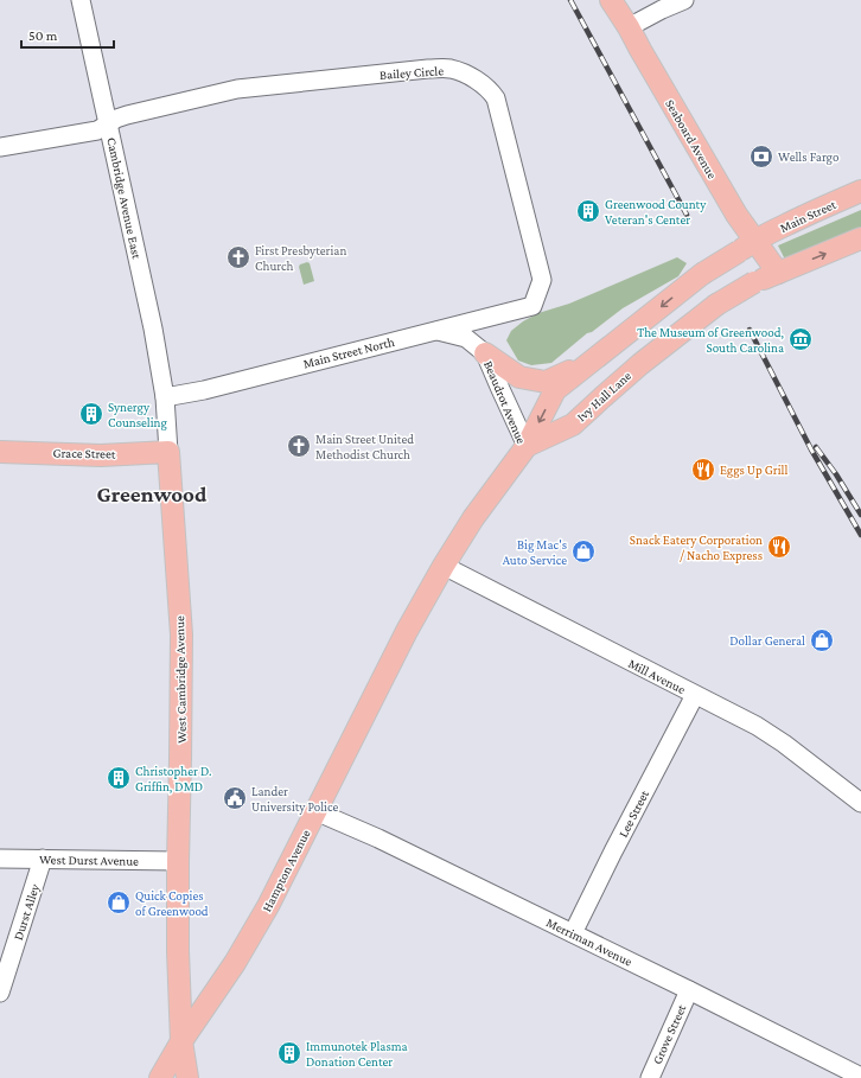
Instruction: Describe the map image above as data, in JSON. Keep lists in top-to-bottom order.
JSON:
{
  "streets": {
    "main road": [
      "Seaboard Avenue",
      "Main Street",
      "Ivy Hall Lane",
      "Beaudrot Avenue",
      "Grace Street",
      "West Cambridge Avenue",
      "Hampton Avenue"
    ],
    "street": [
      "Bailey Circle",
      "Cambridge Avenue East",
      "Main Street North",
      "Mill Avenue",
      "Lee Street",
      "West Durst Avenue",
      "Durst Alley",
      "Merriman Avenue",
      "Grove Street"
    ]
  },
  "crossings": [
    ["Bailey Circle", "Cambridge Avenue East"],
    ["Bailey Circle", "Main Street North"],
    ["Seaboard Avenue", "Main Street"],
    ["Seaboard Avenue", "Ivy Hall Lane"],
    ["Cambridge Avenue East", "Main Street North"],
    ["Cambridge Avenue East", "Grace Street"],
    ["Cambridge Avenue East", "West Cambridge Avenue"],
    ["Main Street North", "Beaudrot Avenue"],
    ["Ivy Hall Lane", "Beaudrot Avenue"],
    ["Beaudrot Avenue", "Mill Avenue"],
    ["Beaudrot Avenue", "Hampton Avenue"],
    ["Grace Street", "West Cambridge Avenue"],
    ["Mill Avenue", "Lee Street"],
    ["Mill Avenue", "Hampton Avenue"],
    ["West Cambridge Avenue", "West Durst Avenue"],
    ["West Cambridge Avenue", "Hampton Avenue"],
    ["Lee Street", "Merriman Avenue"],
    ["West Durst Avenue", "Durst Alley"],
    ["Hampton Avenue", "Merriman Avenue"],
    ["Merriman Avenue", "Grove Street"]
  ],
  "districts": ["Greenwood"],
  "places": {
    "bank": ["Wells Fargo"],
    "building": [
      "Greenwood County Veteran's Center",
      "Synergy Counseling",
      "Christopher D. Griffin, DMD",
      "Immunotek Plasma Donation Center"
    ],
    "church": ["First Presbyterian Church", "Main Street United Methodist Church"],
    "museum": ["The Museum of Greenwood, South Carolina"],
    "restaurant": ["Eggs Up Grill", "Snack Eatery Corporation / Nacho Express"],
    "shop": ["Big Mac's Auto Service", "Dollar General", "Quick Copies of Greenwood"],
    "public building": ["Lander University Police"]
  },
  "scale_bar": "50 m"
}
